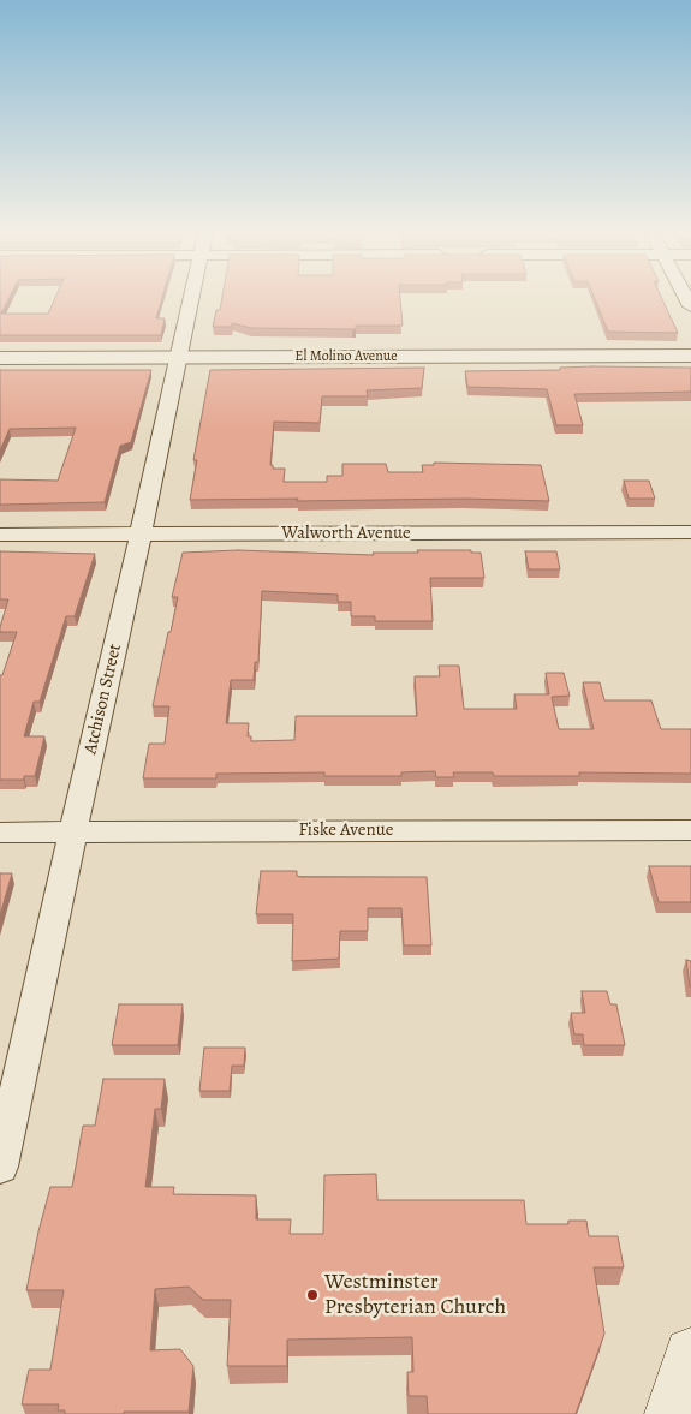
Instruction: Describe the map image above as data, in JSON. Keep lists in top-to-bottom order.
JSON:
{
  "streets": {
    "street": [
      "El Molino Avenue",
      "Walworth Avenue",
      "Atchison Street",
      "Fiske Avenue"
    ]
  },
  "crossings": [
    ["El Molino Avenue", "Atchison Street"],
    ["Walworth Avenue", "Atchison Street"],
    ["Atchison Street", "Fiske Avenue"]
  ],
  "places": ["Westminster Presbyterian Church"]
}
